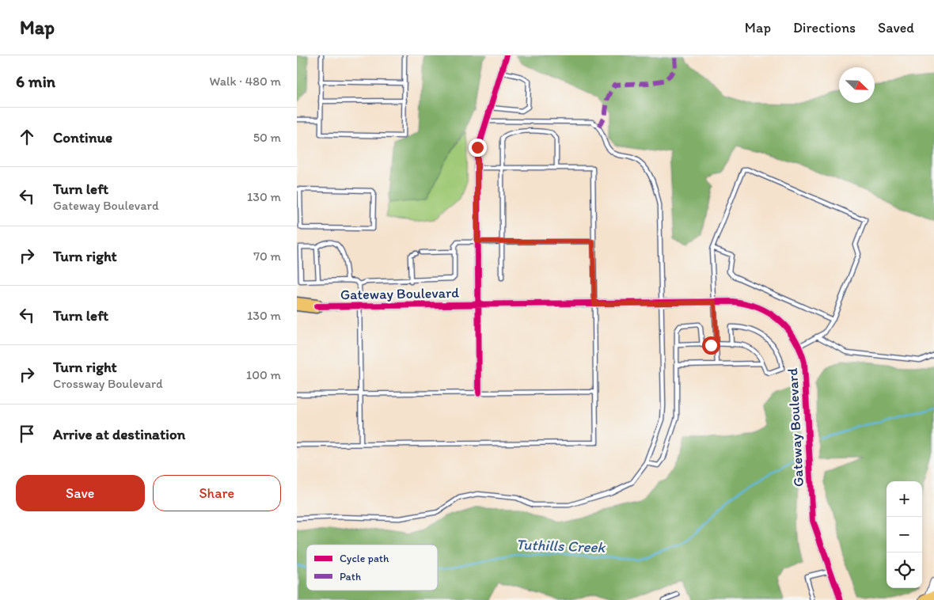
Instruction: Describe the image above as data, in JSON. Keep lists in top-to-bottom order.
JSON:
{
  "streets": {
    "street": ["Gateway Boulevard"]
  },
  "water": ["Tuthills Creek"],
  "legend": ["Cycle path", "Path"],
  "north": "bottom right",
  "page": {
    "header": "Map",
    "nav": ["Map", "Directions", "Saved"],
    "heading": ["6 min", "Walk · 480 m"],
    "list": [
      ["Continue", "50 m"],
      ["Turn left", "Gateway Boulevard", "130 m"],
      ["Turn right", "70 m"],
      ["Turn left", "130 m"],
      ["Turn right", "Crossway Boulevard", "100 m"],
      "Arrive at destination"
    ],
    "buttons": ["Save", "Share"],
    "map_buttons": ["+", "−"]
  }
}
